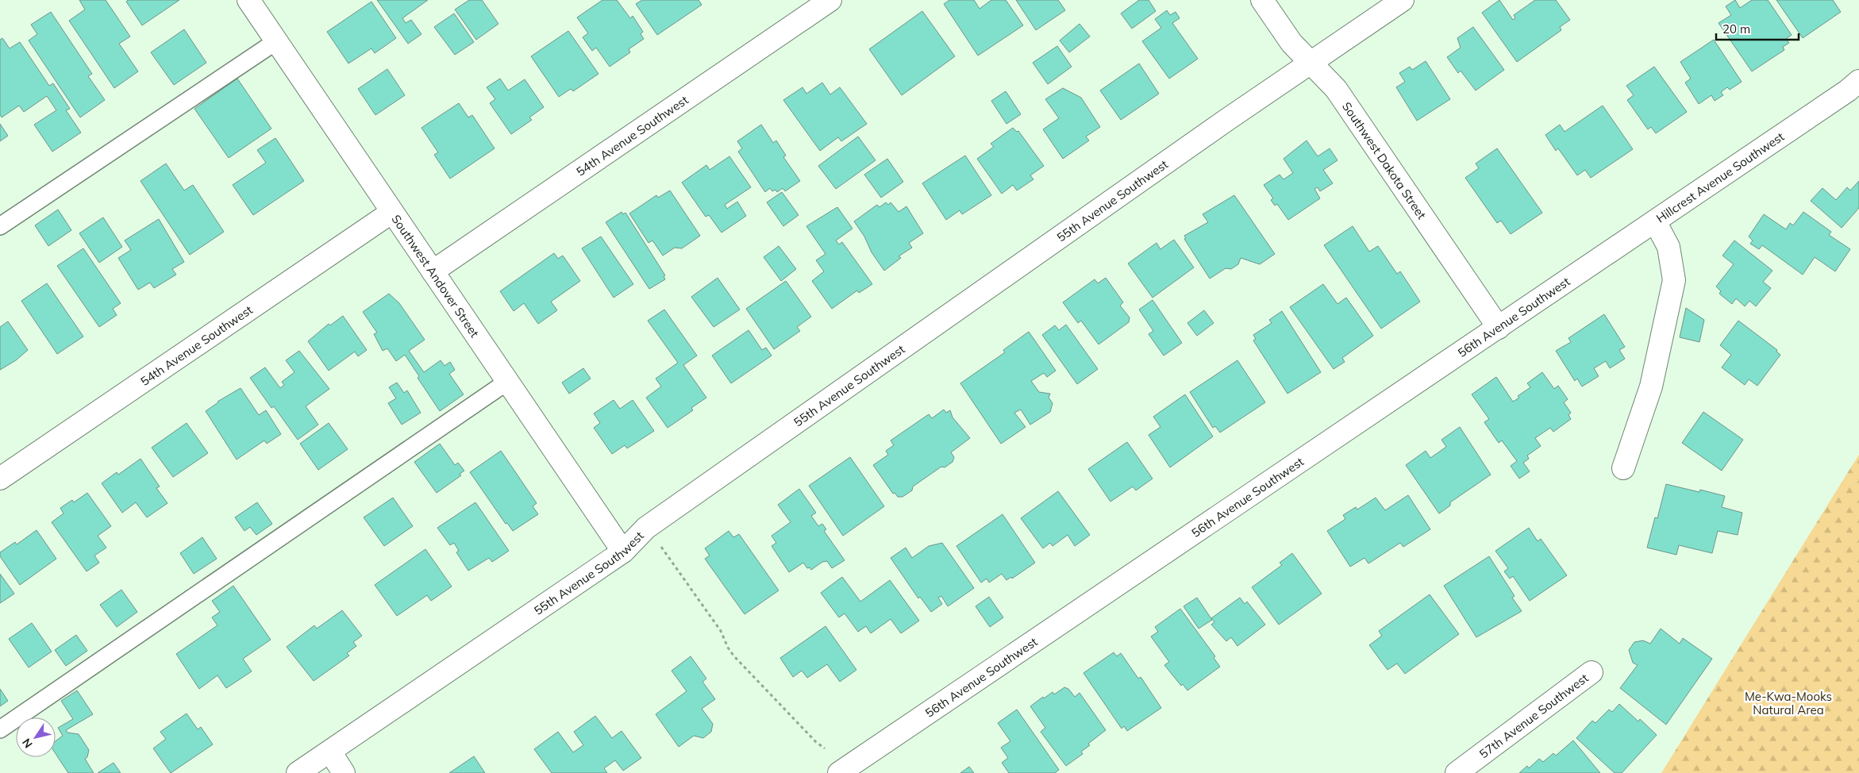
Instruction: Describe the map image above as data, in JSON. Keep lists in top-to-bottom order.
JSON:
{
  "streets": {
    "street": [
      "54th Avenue Southwest",
      "Southwest Dakota Street",
      "Hillcrest Avenue Southwest",
      "55th Avenue Southwest",
      "Southwest Andover Street",
      "56th Avenue Southwest",
      "57th Avenue Southwest"
    ]
  },
  "crossings": [
    ["54th Avenue Southwest", "Southwest Andover Street"],
    ["Southwest Dakota Street", "55th Avenue Southwest"],
    ["Southwest Dakota Street", "56th Avenue Southwest"],
    ["Hillcrest Avenue Southwest", "56th Avenue Southwest"],
    ["55th Avenue Southwest", "Southwest Andover Street"]
  ],
  "parks": ["Me-Kwa-Mooks Natural Area"],
  "scale_bar": "20 m",
  "north": "bottom left"
}
